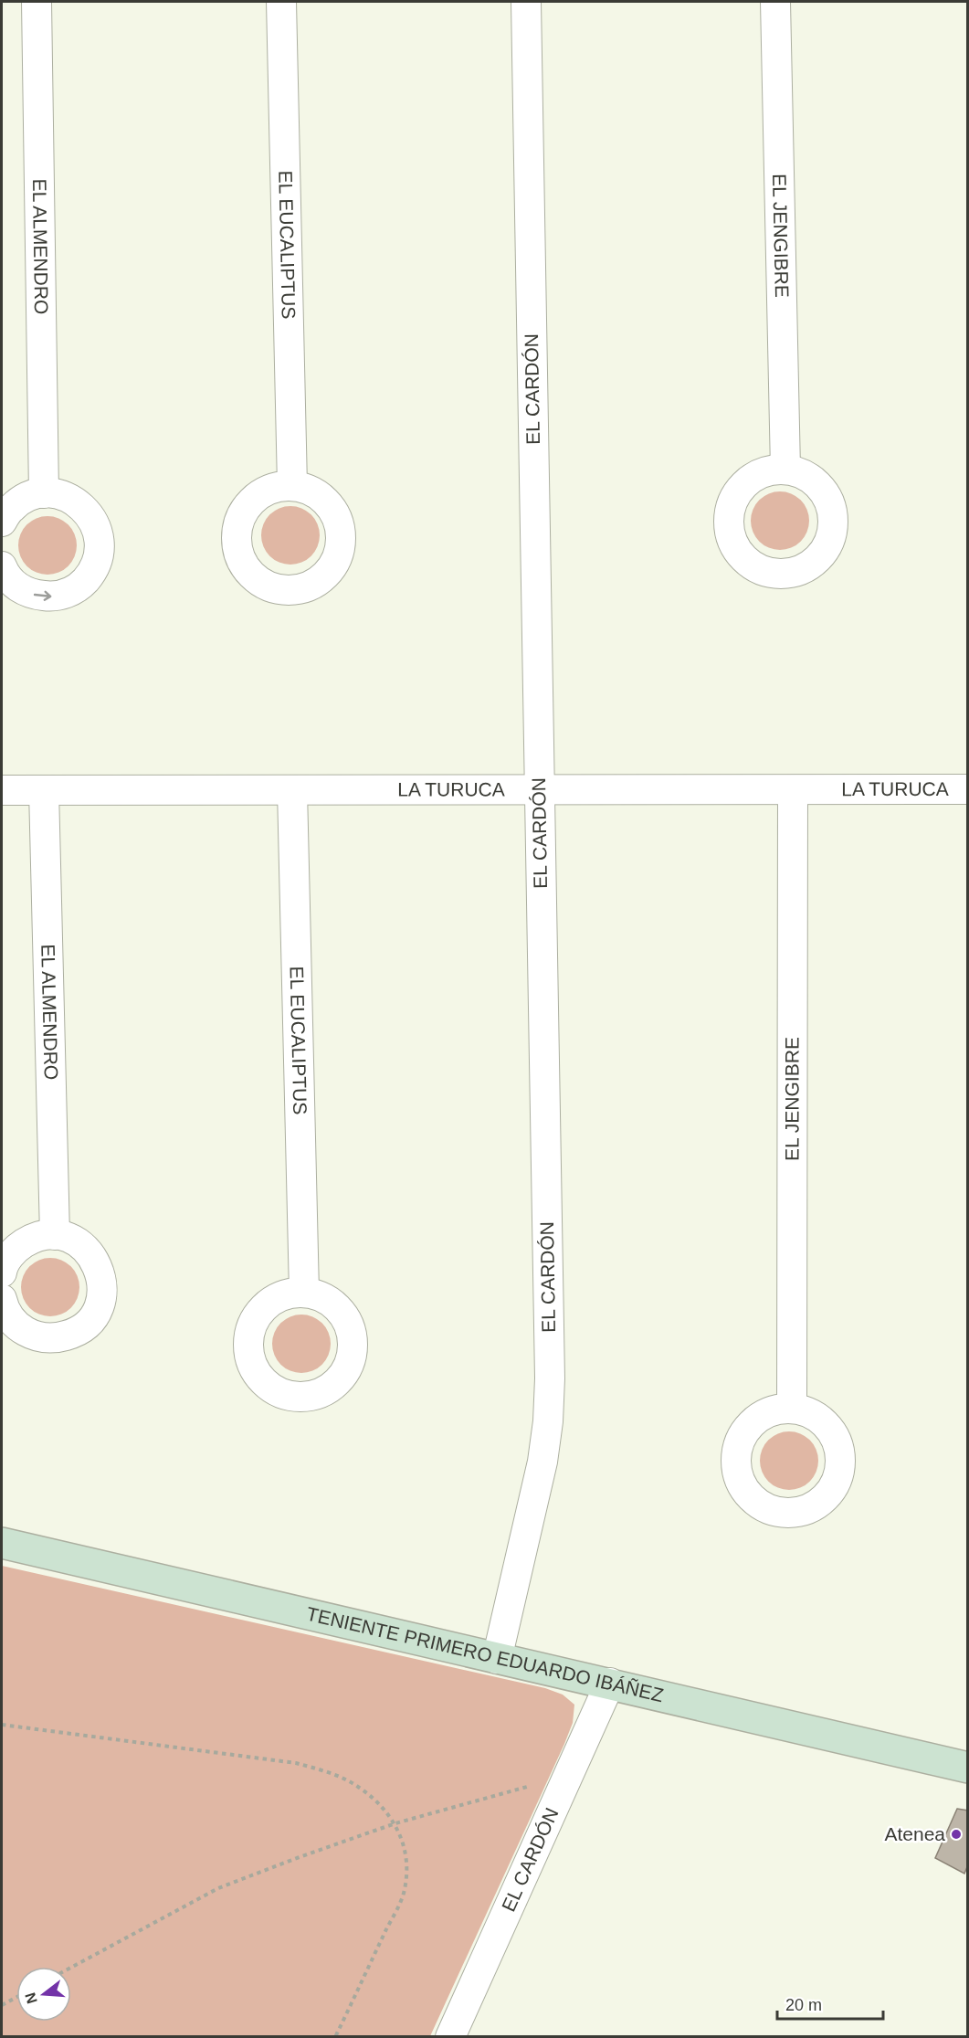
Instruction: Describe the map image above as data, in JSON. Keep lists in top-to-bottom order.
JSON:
{
  "streets": {
    "street": [
      "EL JENGIBRE",
      "EL EUCALIPTUS",
      "EL ALMENDRO",
      "EL CARDÓN",
      "LA TURUCA",
      "TENIENTE PRIMERO EDUARDO IBÁÑEZ"
    ]
  },
  "crossings": [
    ["EL JENGIBRE", "LA TURUCA"],
    ["EL EUCALIPTUS", "LA TURUCA"],
    ["EL ALMENDRO", "LA TURUCA"],
    ["EL CARDÓN", "LA TURUCA"],
    ["EL CARDÓN", "TENIENTE PRIMERO EDUARDO IBÁÑEZ"]
  ],
  "places": ["Atenea"],
  "scale_bar": "20 m",
  "north": "left"
}
